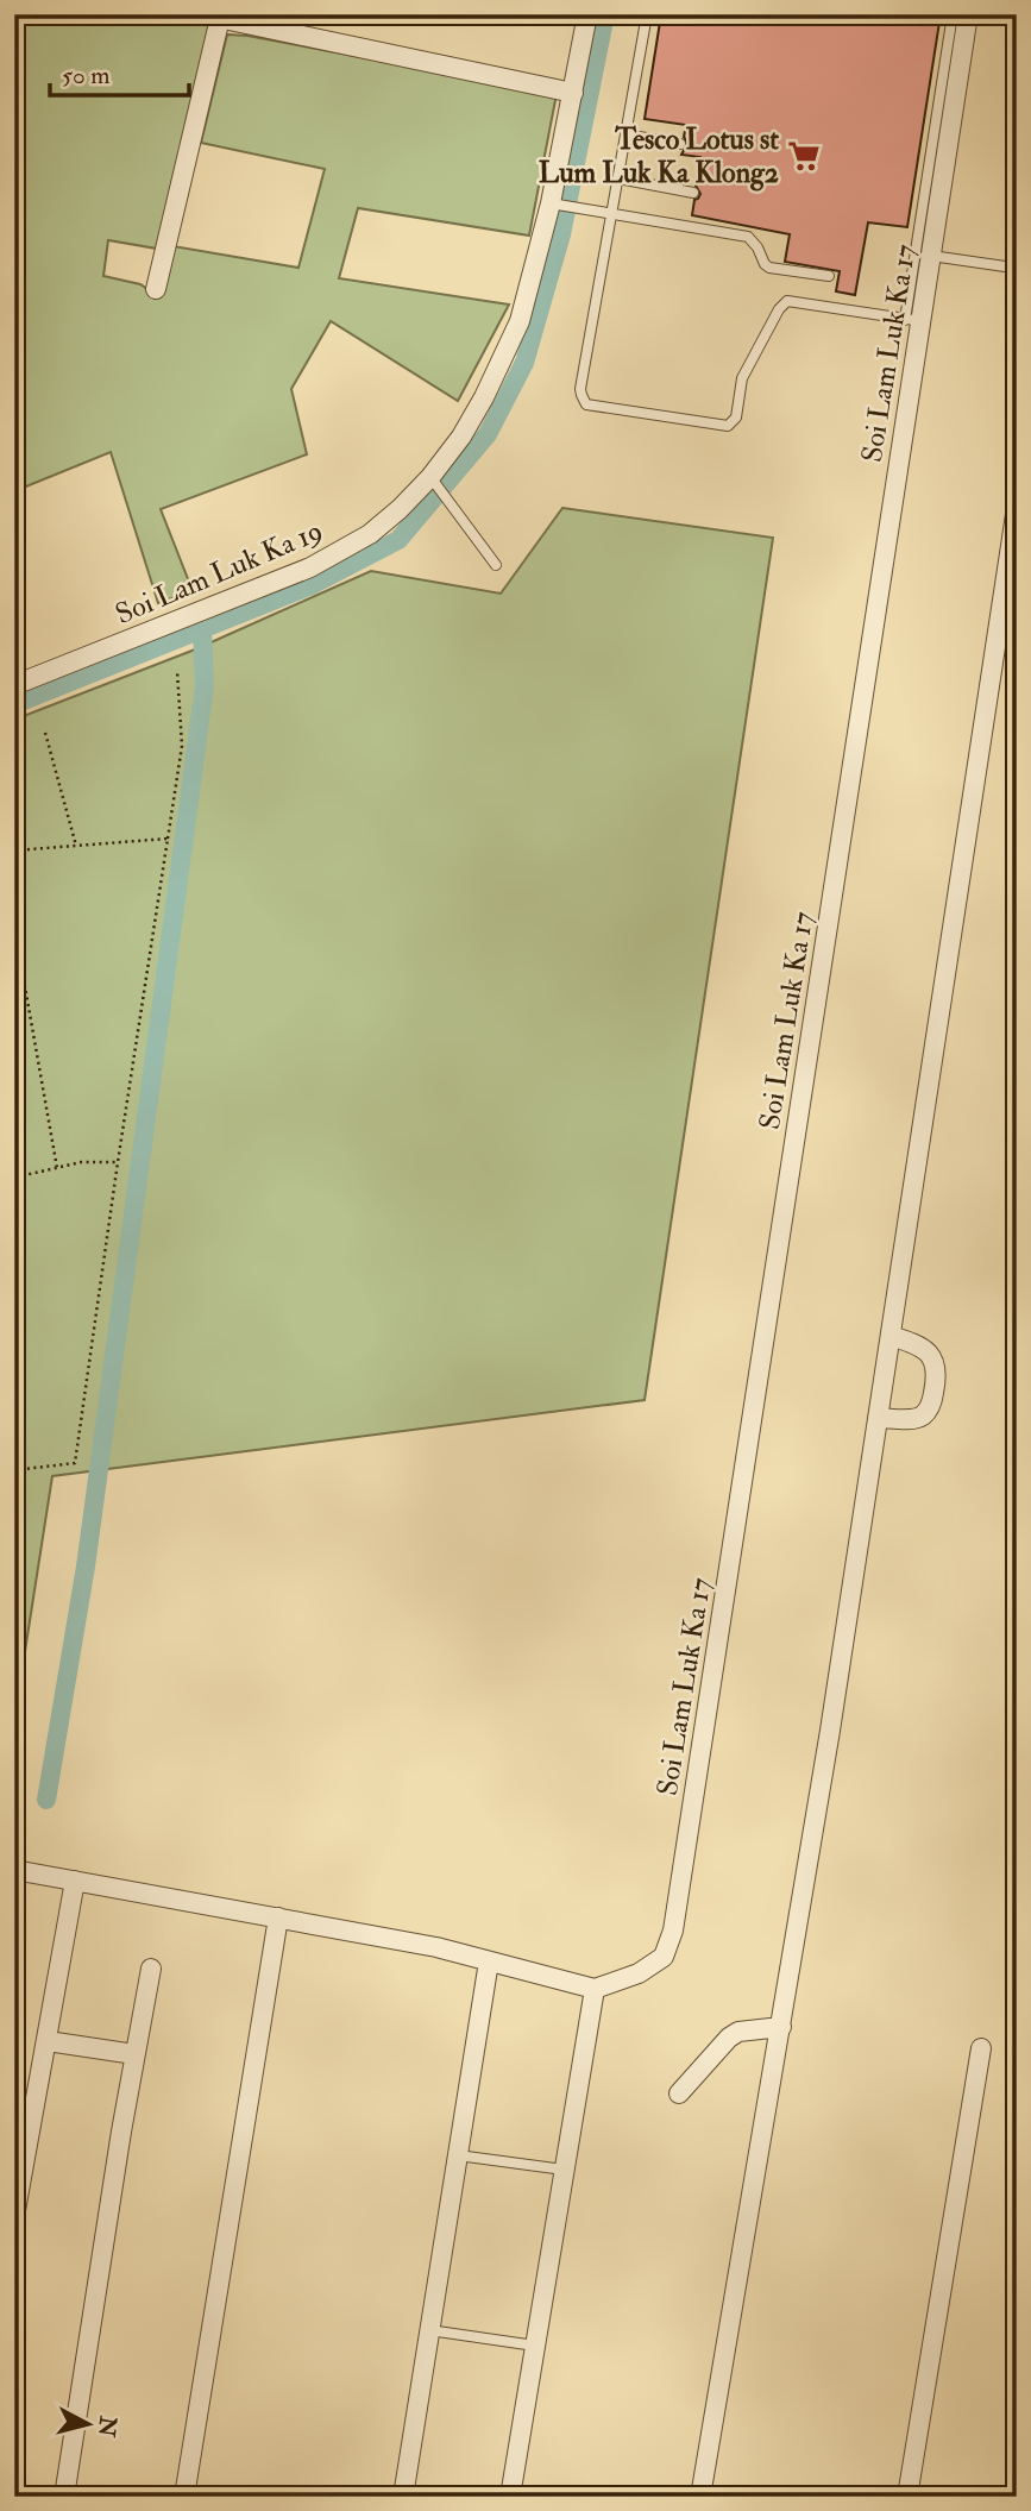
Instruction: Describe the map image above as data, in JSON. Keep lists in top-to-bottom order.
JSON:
{
  "streets": {
    "street": ["Soi Lam Luk Ka 17", "Soi Lam Luk Ka 19"]
  },
  "places": {
    "supermarket": ["Tesco Lotus st Lum Luk Ka Klong2"]
  },
  "scale_bar": "50 m",
  "north": "right"
}
